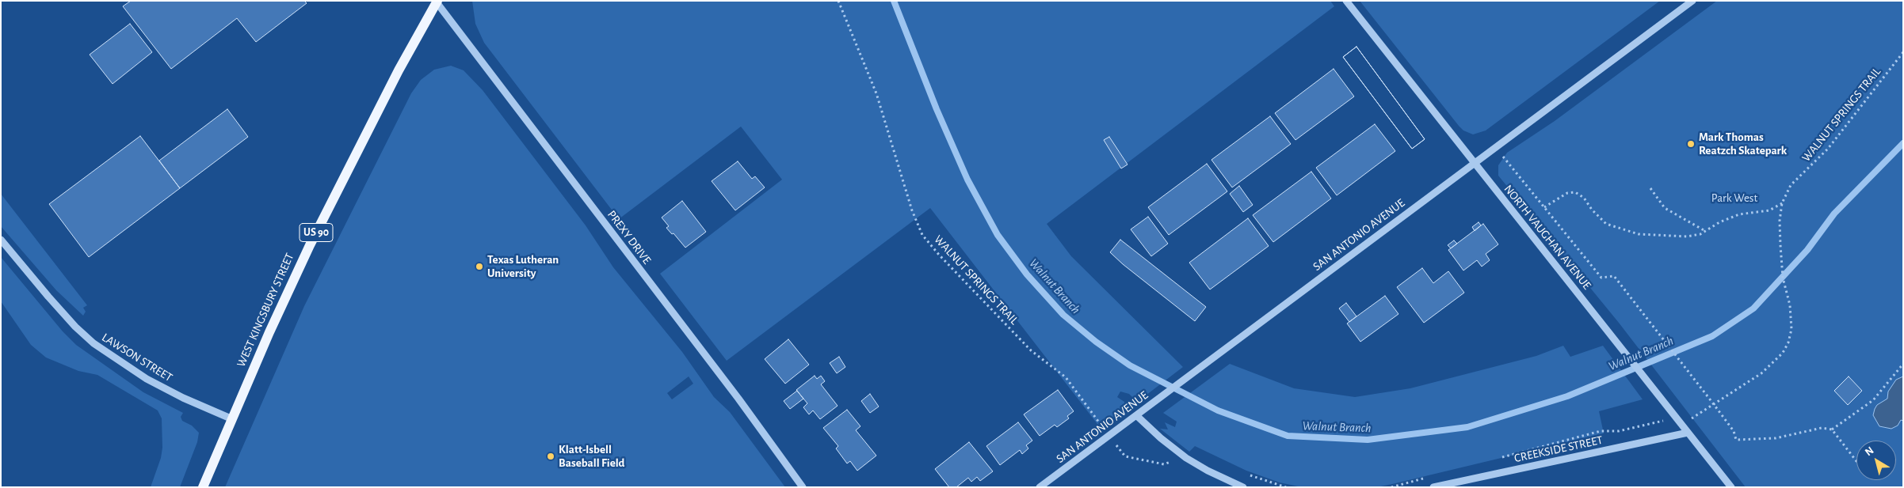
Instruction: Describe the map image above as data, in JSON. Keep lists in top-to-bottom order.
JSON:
{
  "streets": {
    "main road": ["US 90", "WEST KINGSBURY STREET"],
    "street": [
      "SAN ANTONIO AVENUE",
      "PREXY DRIVE",
      "NORTH VAUGHAN AVENUE",
      "LAWSON STREET",
      "CREEKSIDE STREET"
    ],
    "path": ["WALNUT SPRINGS TRAIL"]
  },
  "crossings": [
    ["WALNUT SPRINGS TRAIL", "SAN ANTONIO AVENUE"],
    ["WALNUT SPRINGS TRAIL", "NORTH VAUGHAN AVENUE"],
    ["SAN ANTONIO AVENUE", "NORTH VAUGHAN AVENUE"],
    ["PREXY DRIVE", "WEST KINGSBURY STREET"],
    ["NORTH VAUGHAN AVENUE", "CREEKSIDE STREET"],
    ["WEST KINGSBURY STREET", "LAWSON STREET"]
  ],
  "water": ["Walnut Branch"],
  "parks": ["Park West"],
  "places": ["Mark Thomas Reatzch Skatepark", "Texas Lutheran University", "Klatt-Isbell Baseball Field"],
  "north": "top left"
}
